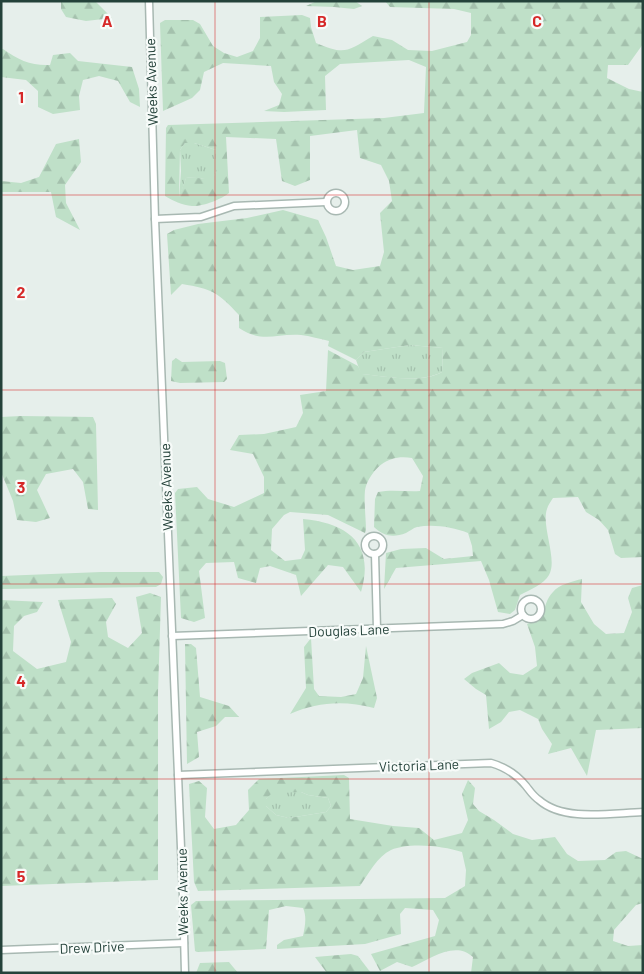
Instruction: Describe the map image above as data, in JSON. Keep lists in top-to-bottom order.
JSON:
{
  "streets": {
    "street": [
      "Weeks Avenue",
      "Douglas Lane",
      "Victoria Lane",
      "Drew Drive"
    ]
  },
  "crossings": [
    ["Weeks Avenue", "Douglas Lane"],
    ["Weeks Avenue", "Victoria Lane"],
    ["Weeks Avenue", "Drew Drive"]
  ],
  "grid": {
    "columns": ["A", "B", "C"],
    "rows": [
      "1",
      "2",
      "3",
      "4",
      "5"
    ]
  }
}
